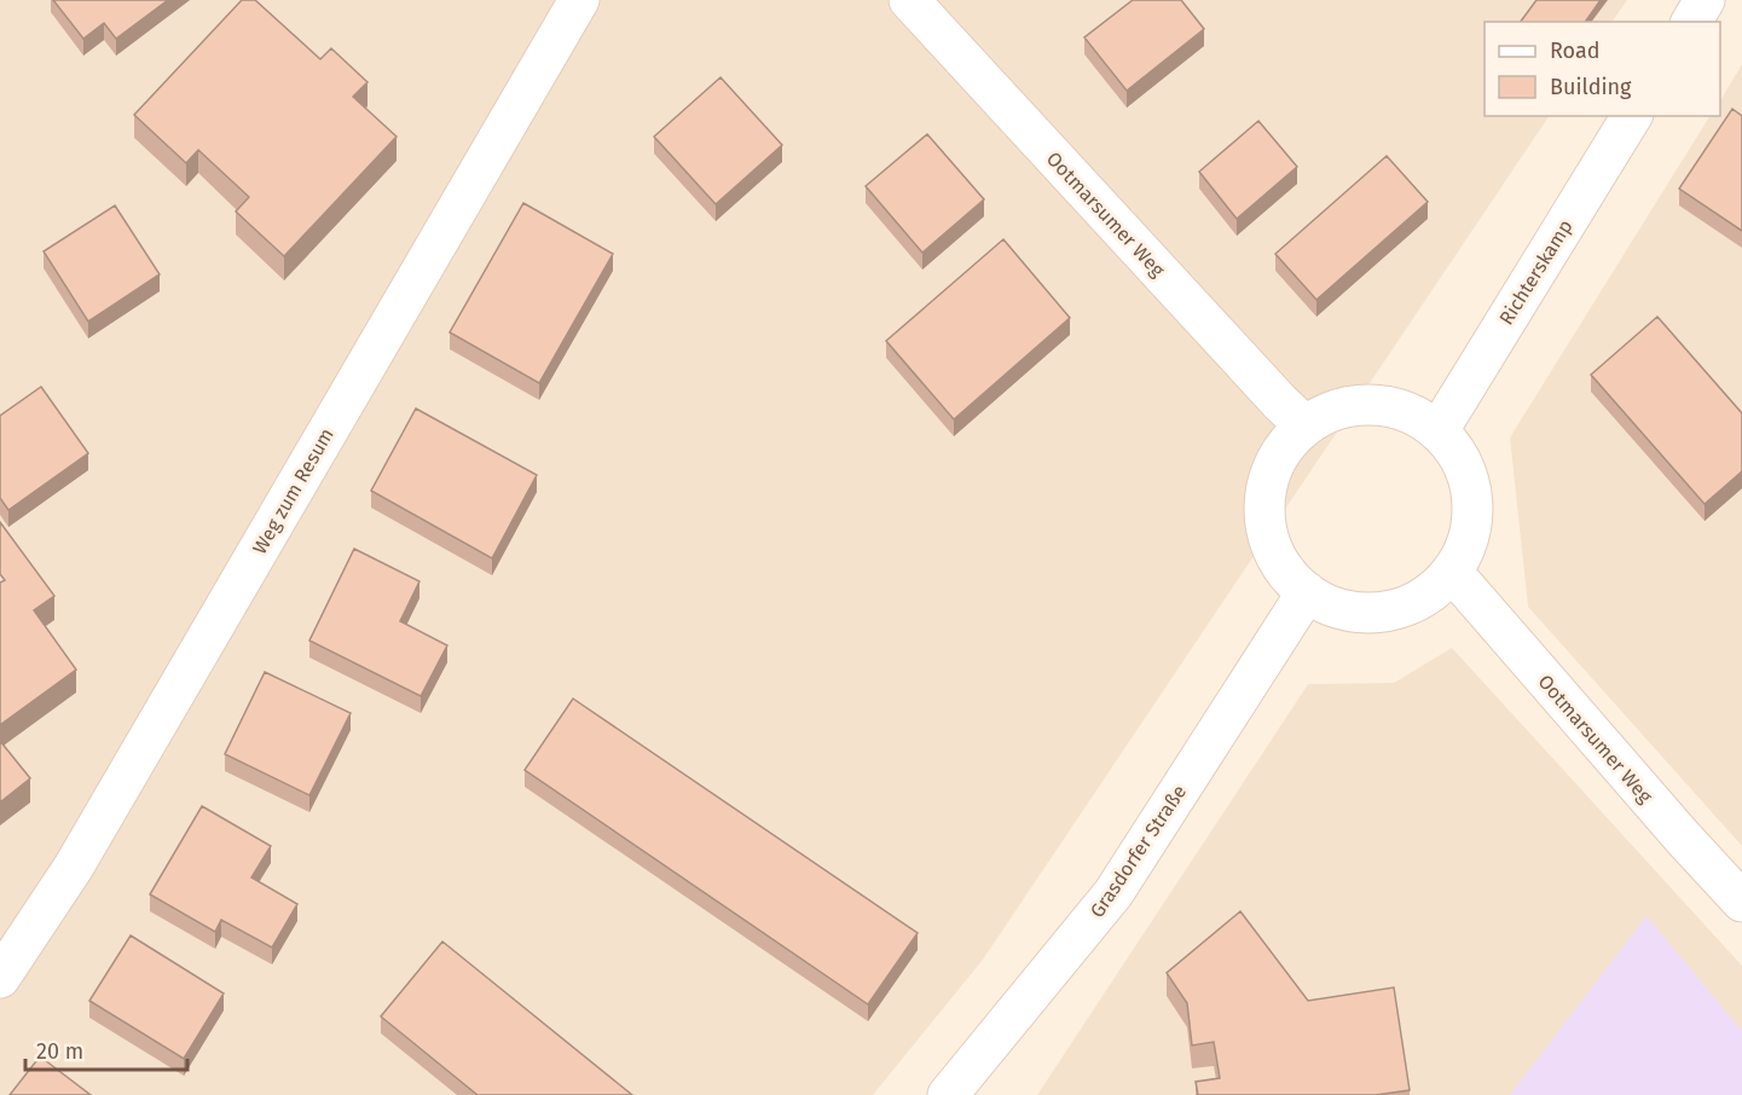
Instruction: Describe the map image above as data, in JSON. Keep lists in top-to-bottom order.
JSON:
{
  "streets": {
    "street": [
      "Ootmarsumer Weg",
      "Richterskamp",
      "Weg zum Resum",
      "Grasdorfer Straße"
    ]
  },
  "crossings": [
    ["Ootmarsumer Weg", "Richterskamp"],
    ["Ootmarsumer Weg", "Grasdorfer Straße"],
    ["Richterskamp", "Grasdorfer Straße"]
  ],
  "legend": ["Road", "Building"],
  "scale_bar": "20 m"
}
